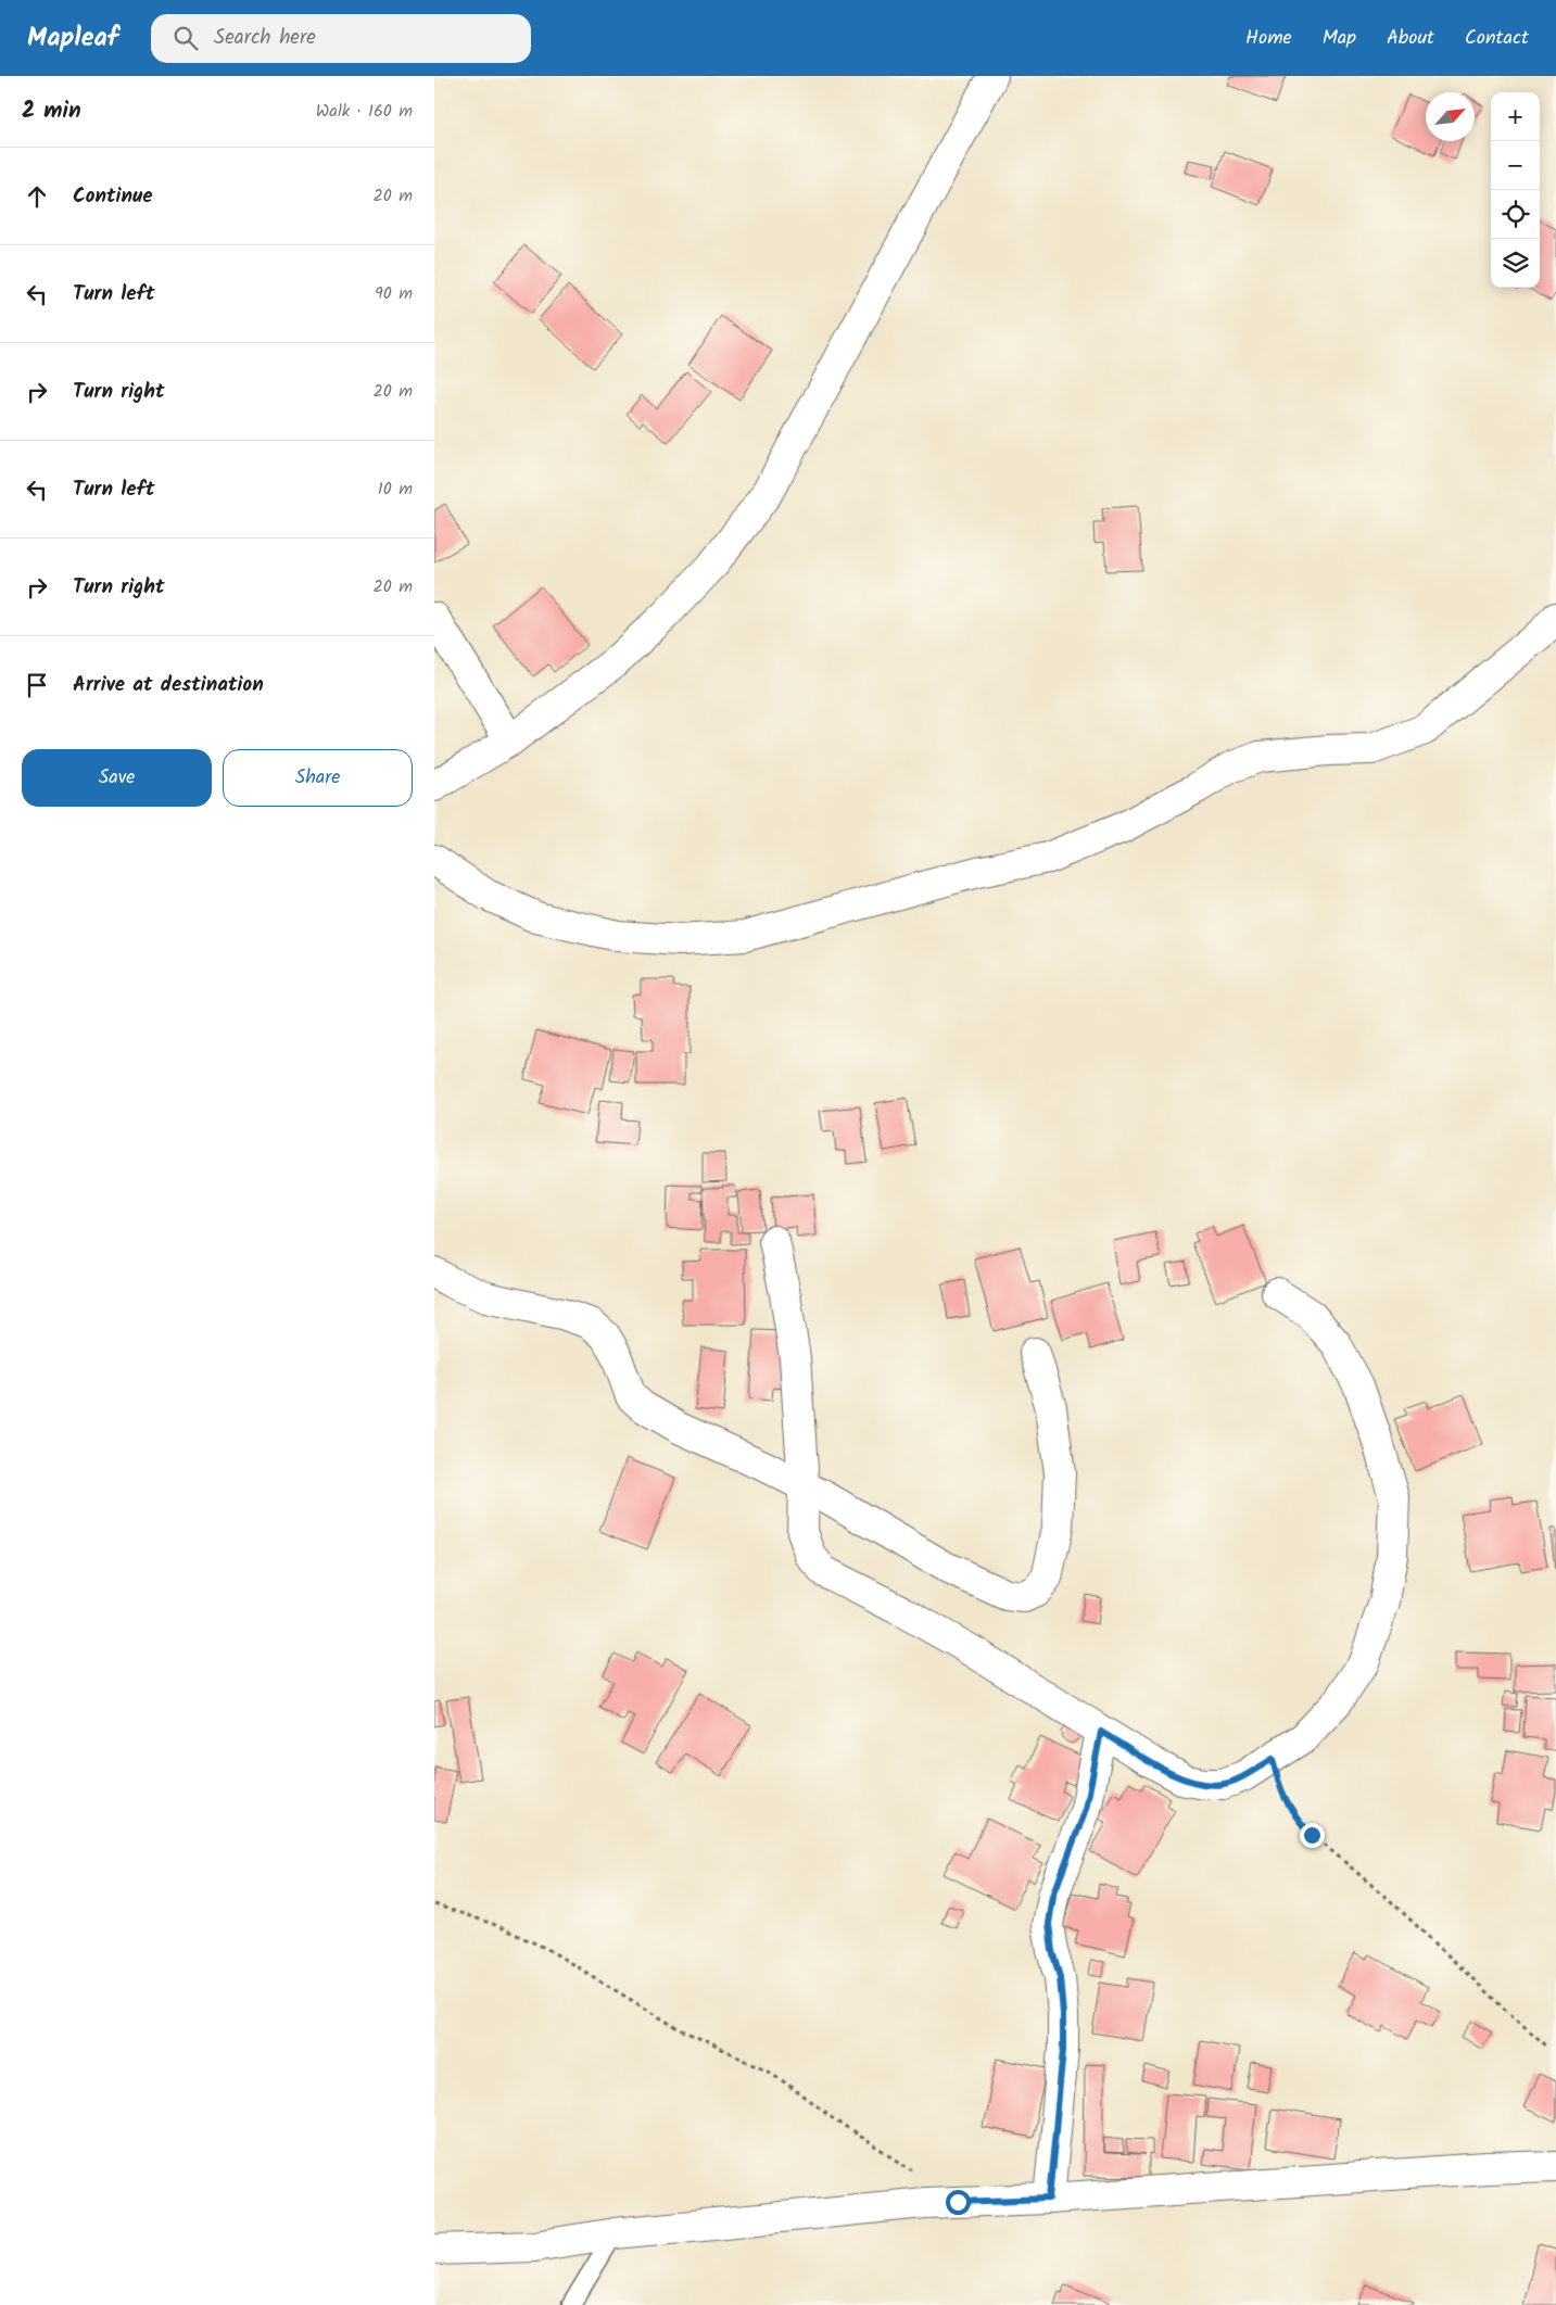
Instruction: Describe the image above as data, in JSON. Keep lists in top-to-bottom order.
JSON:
{
  "north": "top right",
  "page": {
    "header": "Mapleaf",
    "search": "Search here",
    "nav": [
      "Home",
      "Map",
      "About",
      "Contact"
    ],
    "heading": ["2 min", "Walk · 160 m"],
    "map_buttons": ["+", "−"],
    "list": [
      ["Continue", "20 m"],
      ["Turn left", "90 m"],
      ["Turn right", "20 m"],
      ["Turn left", "10 m"],
      ["Turn right", "20 m"],
      "Arrive at destination"
    ],
    "buttons": ["Save", "Share"]
  }
}
